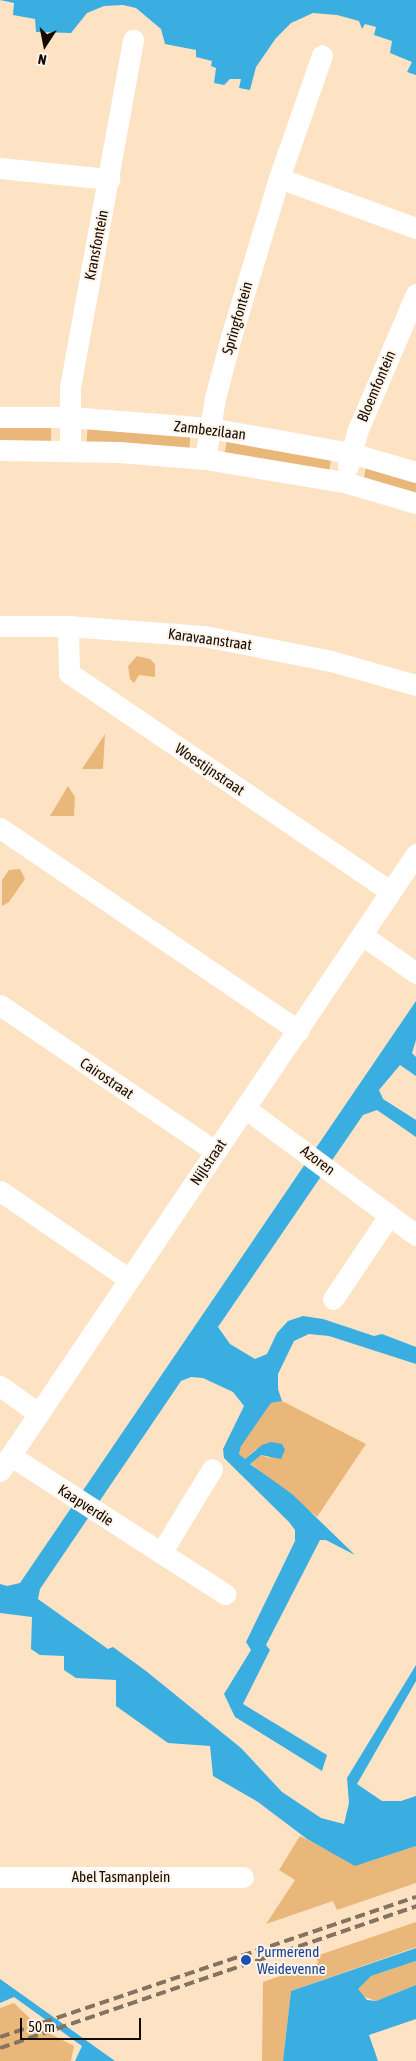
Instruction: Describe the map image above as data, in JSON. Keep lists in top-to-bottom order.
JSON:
{
  "streets": {
    "street": [
      "Kransfontein",
      "Springfontein",
      "Bloemfontein",
      "Zambezilaan",
      "Karavaanstraat",
      "Woestijnstraat",
      "Cairostraat",
      "Azoren",
      "Nijlstraat",
      "Kaapverdie",
      "Abel Tasmanplein"
    ]
  },
  "crossings": [
    ["Kransfontein", "Zambezilaan"],
    ["Springfontein", "Zambezilaan"],
    ["Bloemfontein", "Zambezilaan"],
    ["Karavaanstraat", "Woestijnstraat"],
    ["Woestijnstraat", "Nijlstraat"],
    ["Cairostraat", "Nijlstraat"],
    ["Azoren", "Nijlstraat"],
    ["Nijlstraat", "Kaapverdie"]
  ],
  "places": ["Purmerend Weidevenne"],
  "scale_bar": "50 m",
  "north": "bottom"
}
